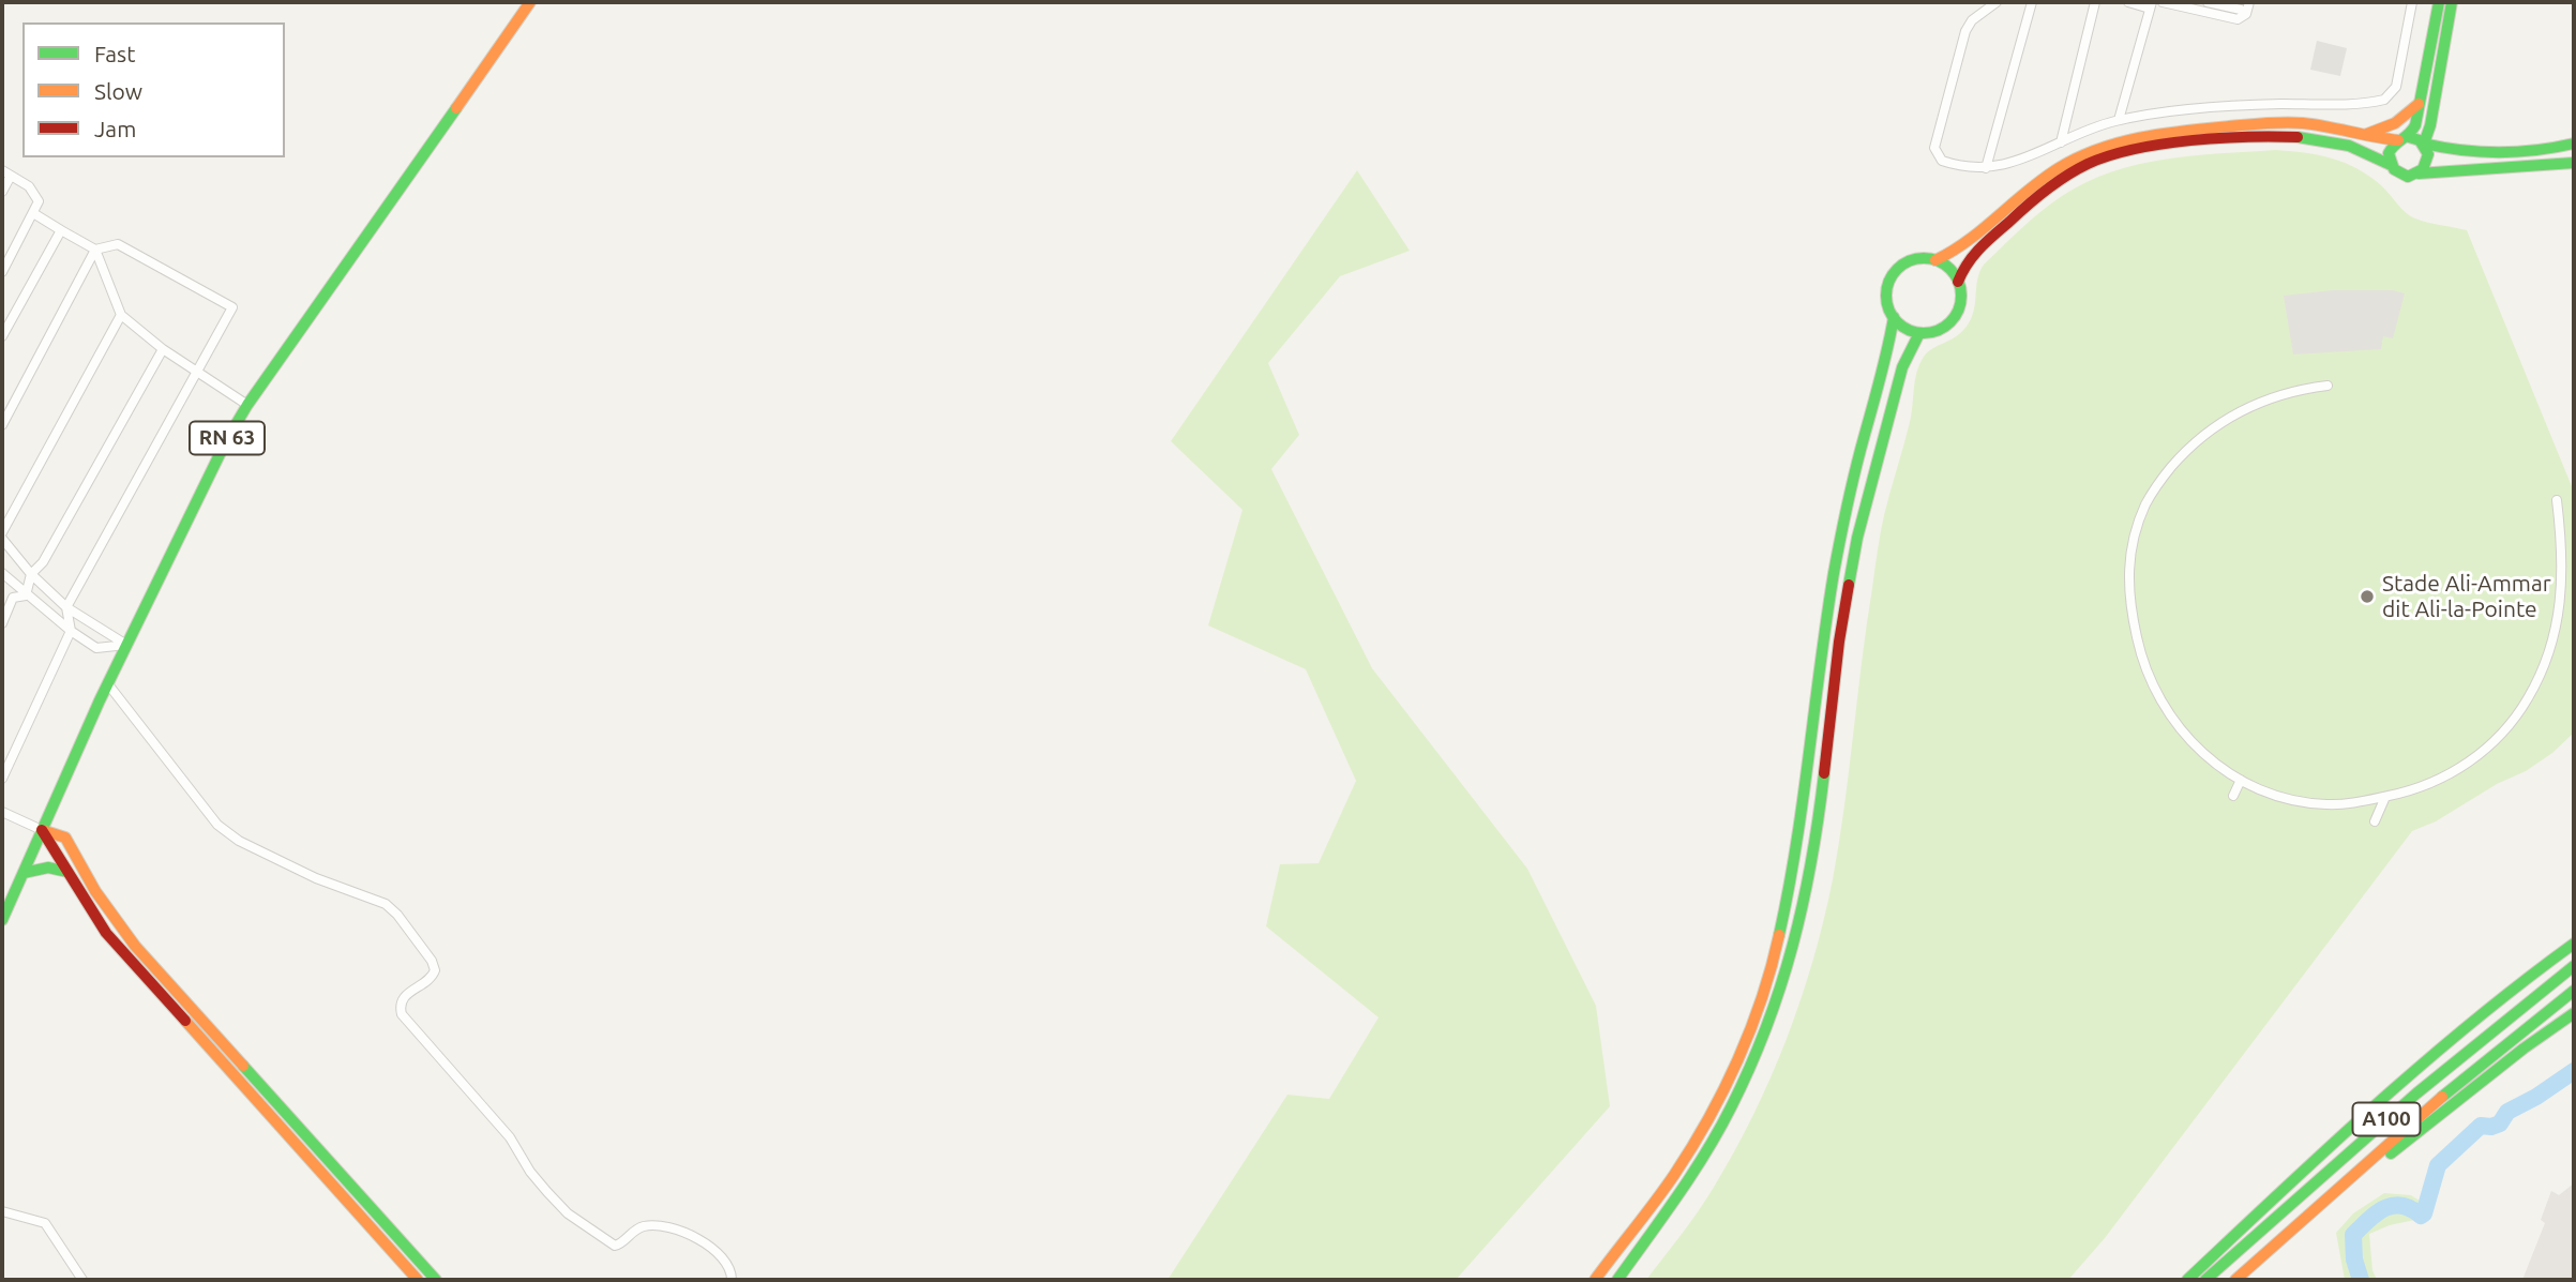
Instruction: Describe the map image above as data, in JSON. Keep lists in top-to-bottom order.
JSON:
{
  "streets": {
    "main road": ["RN 63", "A100"]
  },
  "places": ["Stade Ali-Ammar dit Ali-la-Pointe"],
  "legend": ["Fast", "Slow", "Jam"]
}
